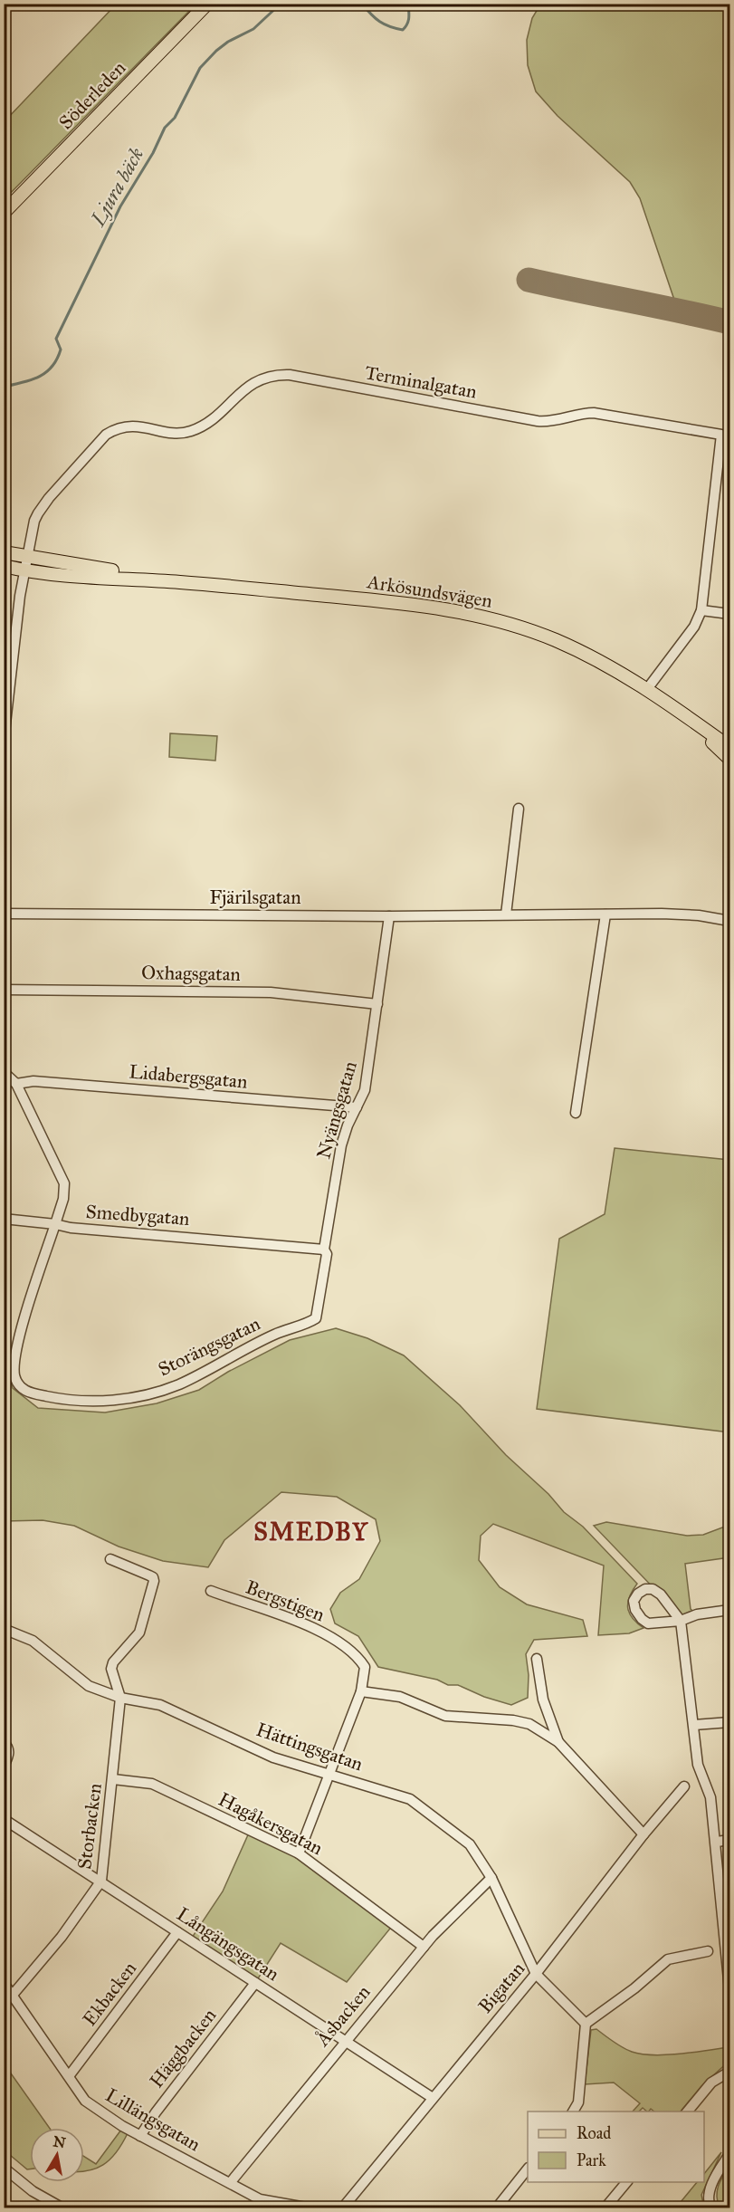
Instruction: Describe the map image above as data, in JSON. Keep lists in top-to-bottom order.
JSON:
{
  "streets": {
    "main road": ["Söderleden", "Arkösundsvägen"],
    "street": [
      "Terminalgatan",
      "Fjärilsgatan",
      "Oxhagsgatan",
      "Lidabergsgatan",
      "Nyängsgatan",
      "Smedbygatan",
      "Storängsgatan",
      "Bergstigen",
      "Hättingsgatan",
      "Hagåkersgatan",
      "Storbacken",
      "Långängsgatan",
      "Bigatan",
      "Ekbacken",
      "Åsbacken",
      "Häggbacken",
      "Lillängsgatan"
    ]
  },
  "crossings": [
    ["Terminalgatan", "Arkösundsvägen"],
    ["Fjärilsgatan", "Nyängsgatan"],
    ["Oxhagsgatan", "Nyängsgatan"],
    ["Lidabergsgatan", "Nyängsgatan"],
    ["Lidabergsgatan", "Smedbygatan"],
    ["Nyängsgatan", "Smedbygatan"],
    ["Nyängsgatan", "Storängsgatan"],
    ["Smedbygatan", "Storängsgatan"],
    ["Bergstigen", "Hättingsgatan"],
    ["Bergstigen", "Hagåkersgatan"],
    ["Hättingsgatan", "Storbacken"],
    ["Hättingsgatan", "Bigatan"],
    ["Hättingsgatan", "Åsbacken"],
    ["Hagåkersgatan", "Storbacken"],
    ["Hagåkersgatan", "Åsbacken"],
    ["Storbacken", "Långängsgatan"],
    ["Storbacken", "Lillängsgatan"],
    ["Långängsgatan", "Bigatan"],
    ["Långängsgatan", "Ekbacken"],
    ["Långängsgatan", "Åsbacken"],
    ["Långängsgatan", "Häggbacken"],
    ["Ekbacken", "Lillängsgatan"],
    ["Åsbacken", "Lillängsgatan"],
    ["Häggbacken", "Lillängsgatan"]
  ],
  "districts": ["SMEDBY"],
  "water": ["Ljura bäck"],
  "legend": ["Road", "Park"],
  "north": "top"
}
